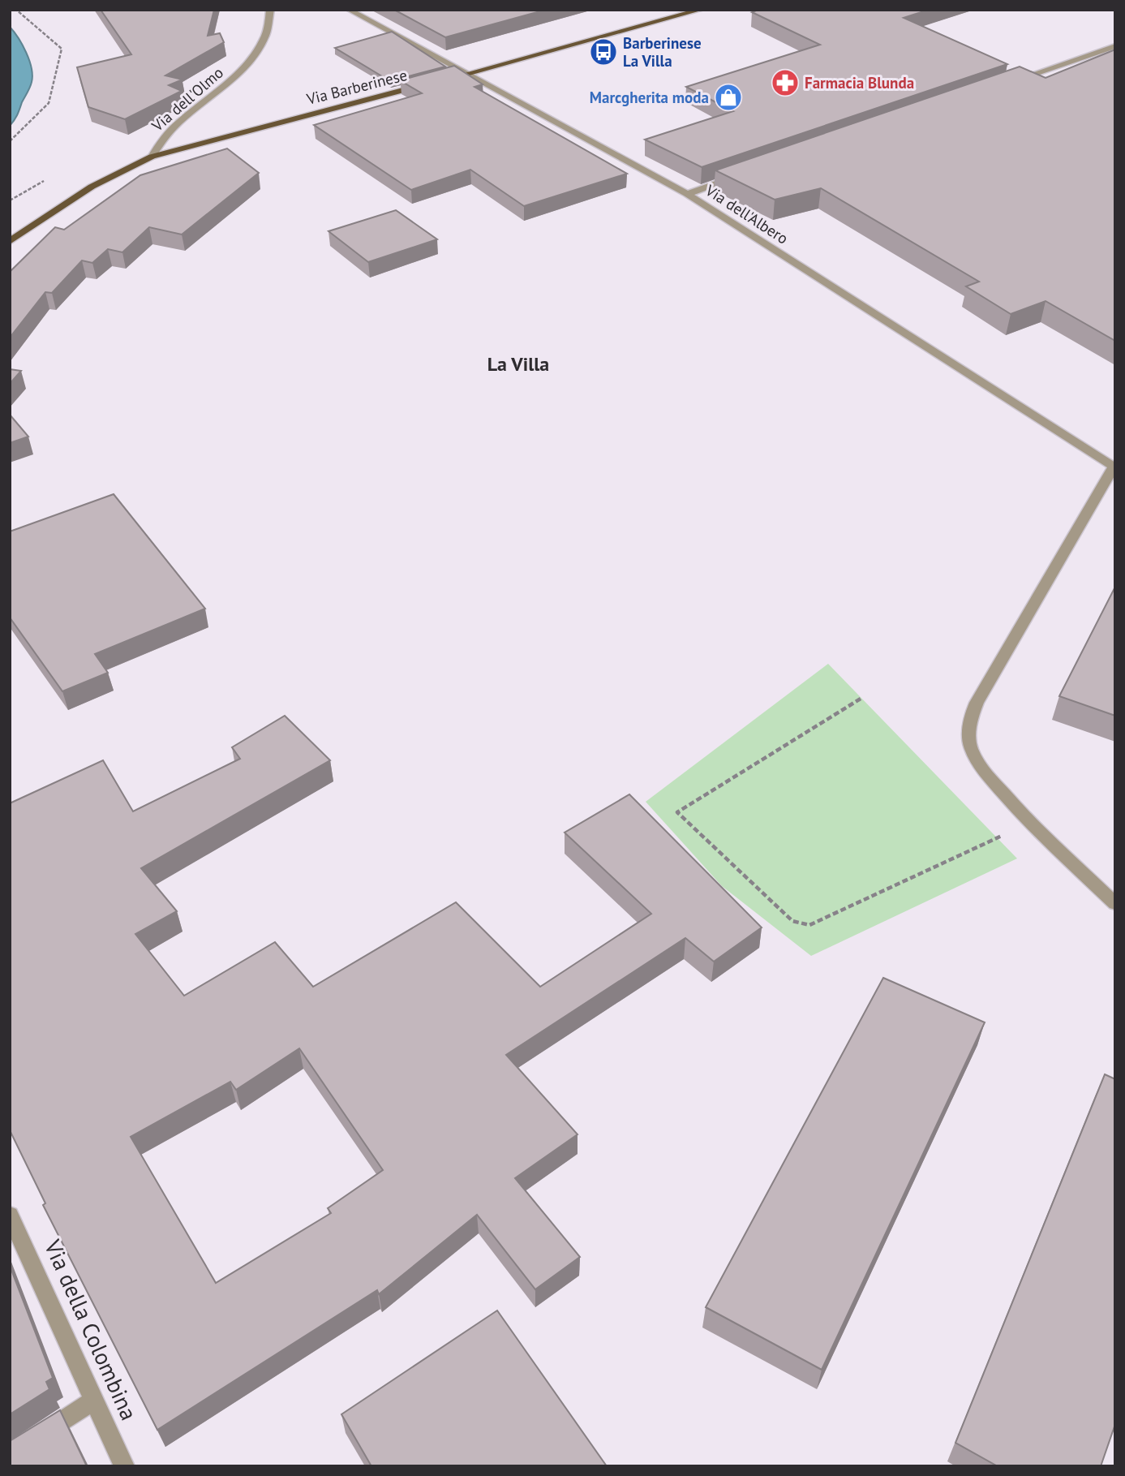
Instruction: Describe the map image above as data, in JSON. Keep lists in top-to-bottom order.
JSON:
{
  "streets": {
    "main road": ["Via Barberinese", "Via dell'Olmo"],
    "street": ["Via dell'Albero", "Via della Colombina"]
  },
  "crossings": [
    ["Via Barberinese", "Via dell'Olmo"],
    ["Via Barberinese", "Via dell'Albero"]
  ],
  "districts": ["La Villa"],
  "places": {
    "bus stop": ["Barberinese La Villa"],
    "pharmacy": ["Farmacia Blunda"],
    "shop": ["Marcgherita moda"]
  }
}
